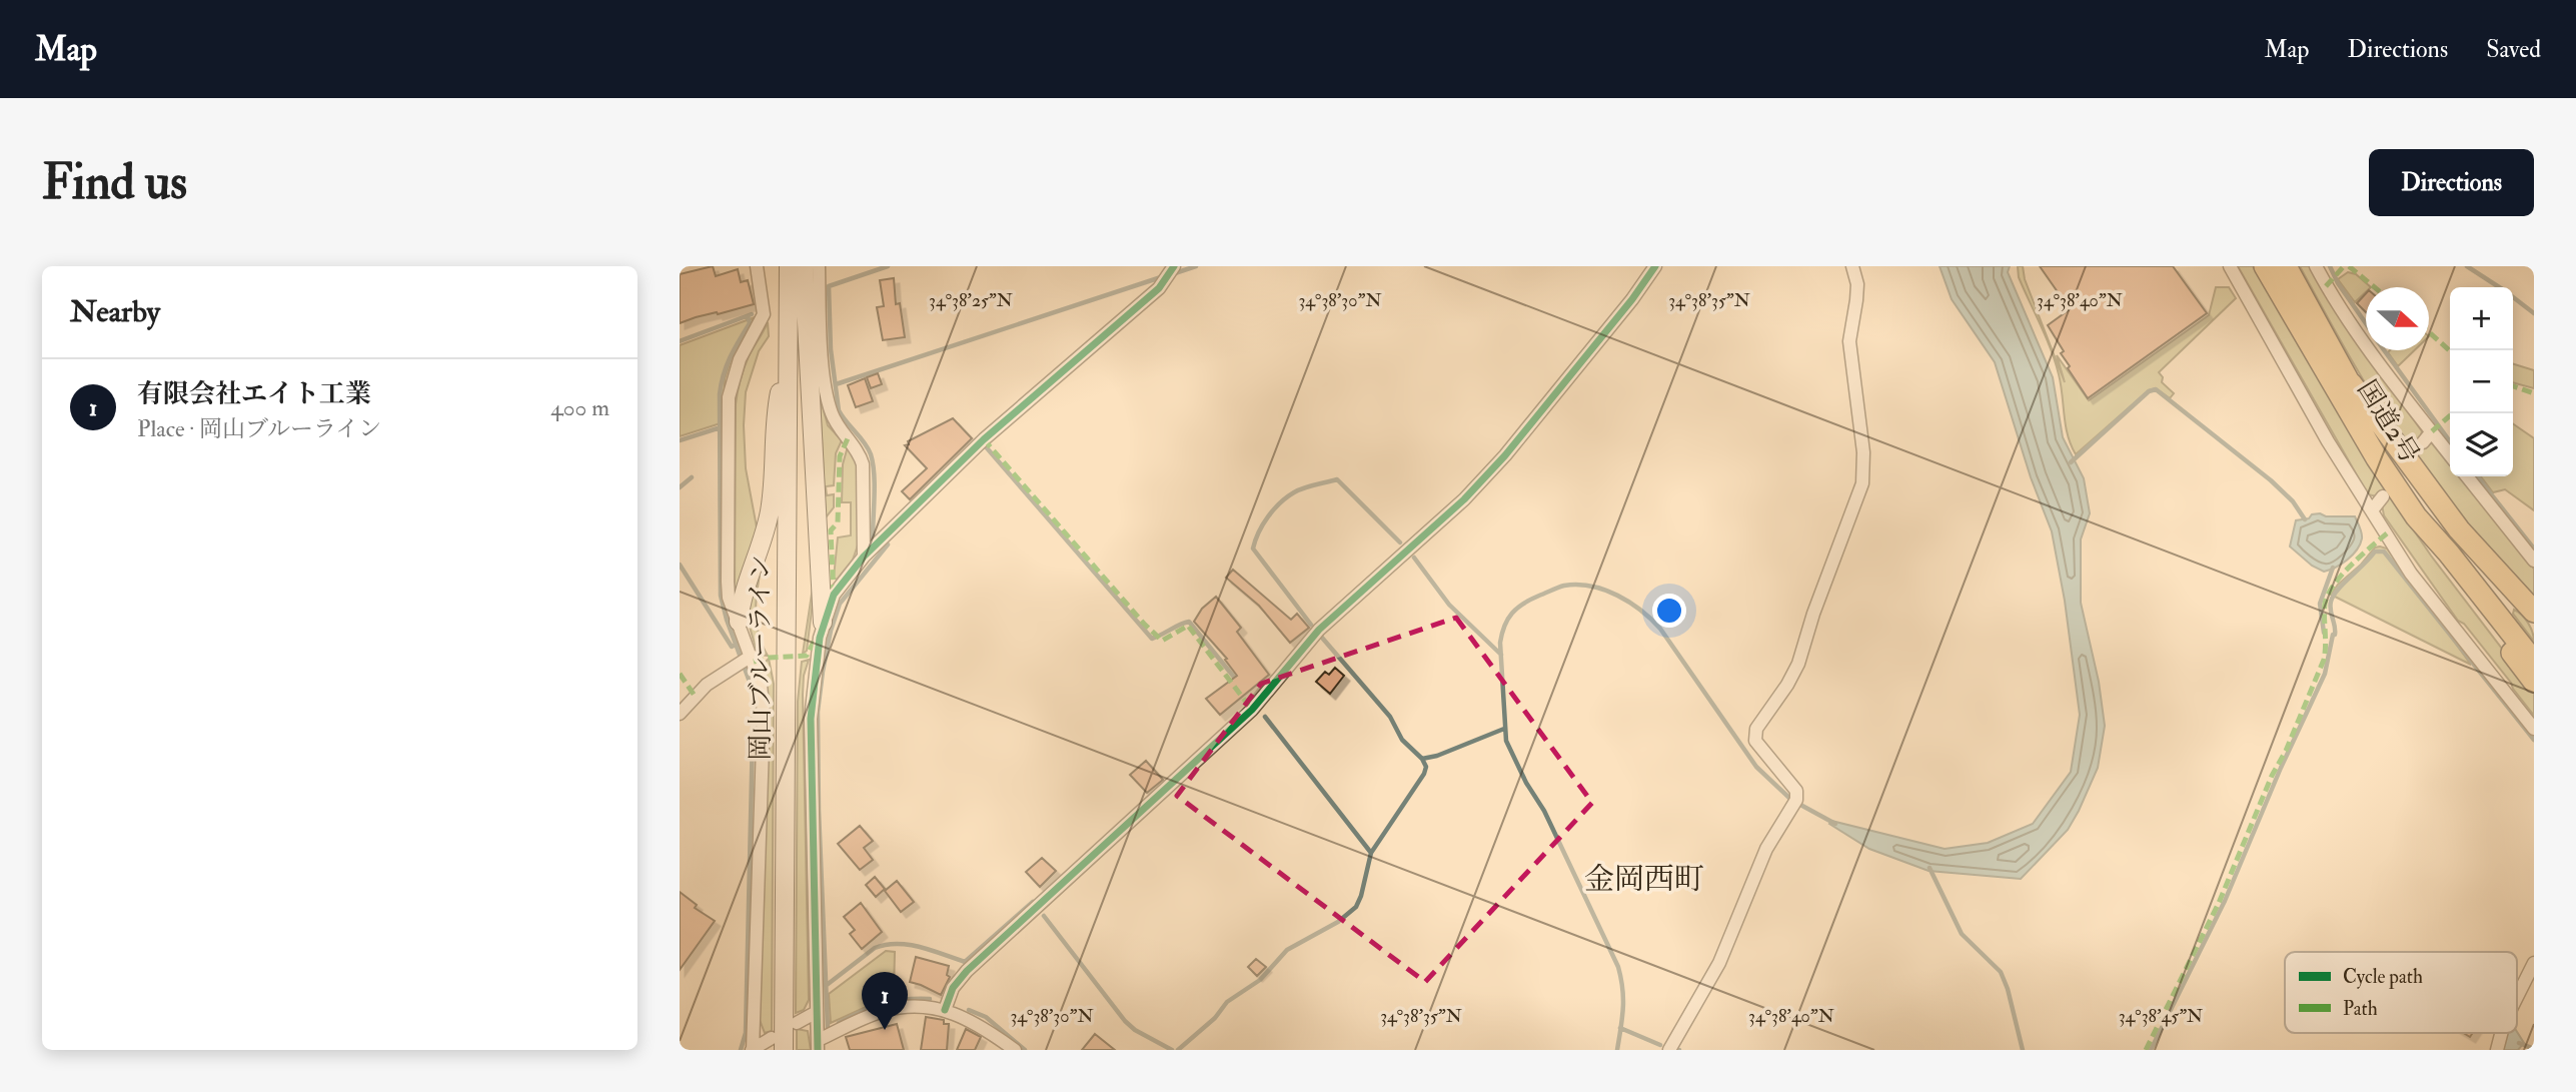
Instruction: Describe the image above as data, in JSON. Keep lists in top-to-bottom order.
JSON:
{
  "streets": {
    "highway": ["国道2号"],
    "main road": ["岡山ブルーライン"]
  },
  "districts": ["金岡西町"],
  "legend": ["Cycle path", "Path"],
  "north": "right",
  "page": {
    "header": "Map",
    "nav": ["Map", "Directions", "Saved"],
    "buttons": "Directions",
    "title": "Find us",
    "heading": "Nearby",
    "map_buttons": ["+", "−"],
    "list": [
      {
        "mark": "1",
        "name": "有限会社エイト工業",
        "note": "Place · 岡山ブルーライン",
        "value": "400 m"
      }
    ],
    "pins": "1"
  },
  "coordinates": [
    "34°38'25\"N",
    "34°38'30\"N",
    "34°38'35\"N",
    "34°38'40\"N",
    "34°38'45\"N"
  ]
}
